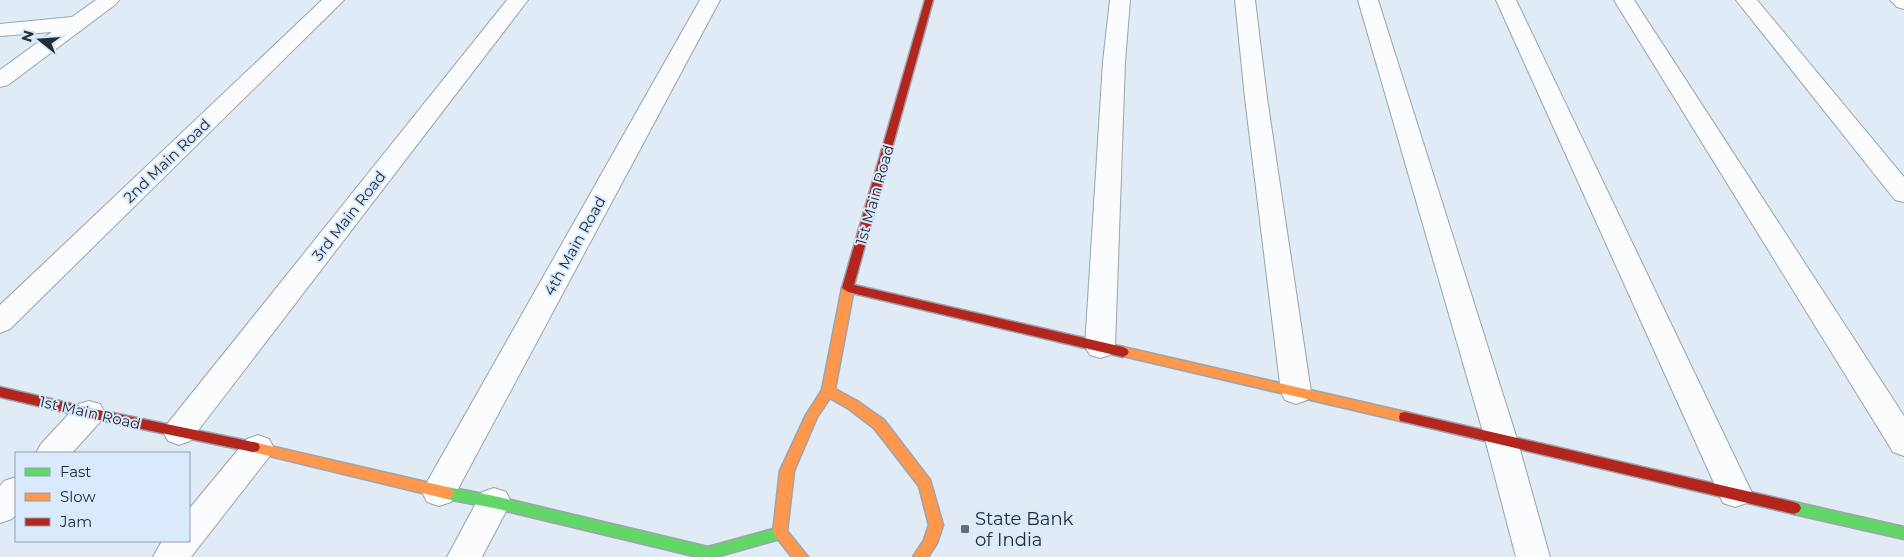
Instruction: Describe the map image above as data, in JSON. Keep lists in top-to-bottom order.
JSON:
{
  "streets": {
    "street": [
      "2nd Main Road",
      "1st Main Road",
      "3rd Main Road",
      "4th Main Road"
    ]
  },
  "crossings": [
    ["1st Main Road", "3rd Main Road"],
    ["1st Main Road", "4th Main Road"]
  ],
  "places": {
    "transit": ["State Bank of India"]
  },
  "legend": ["Fast", "Slow", "Jam"],
  "north": "left"
}
